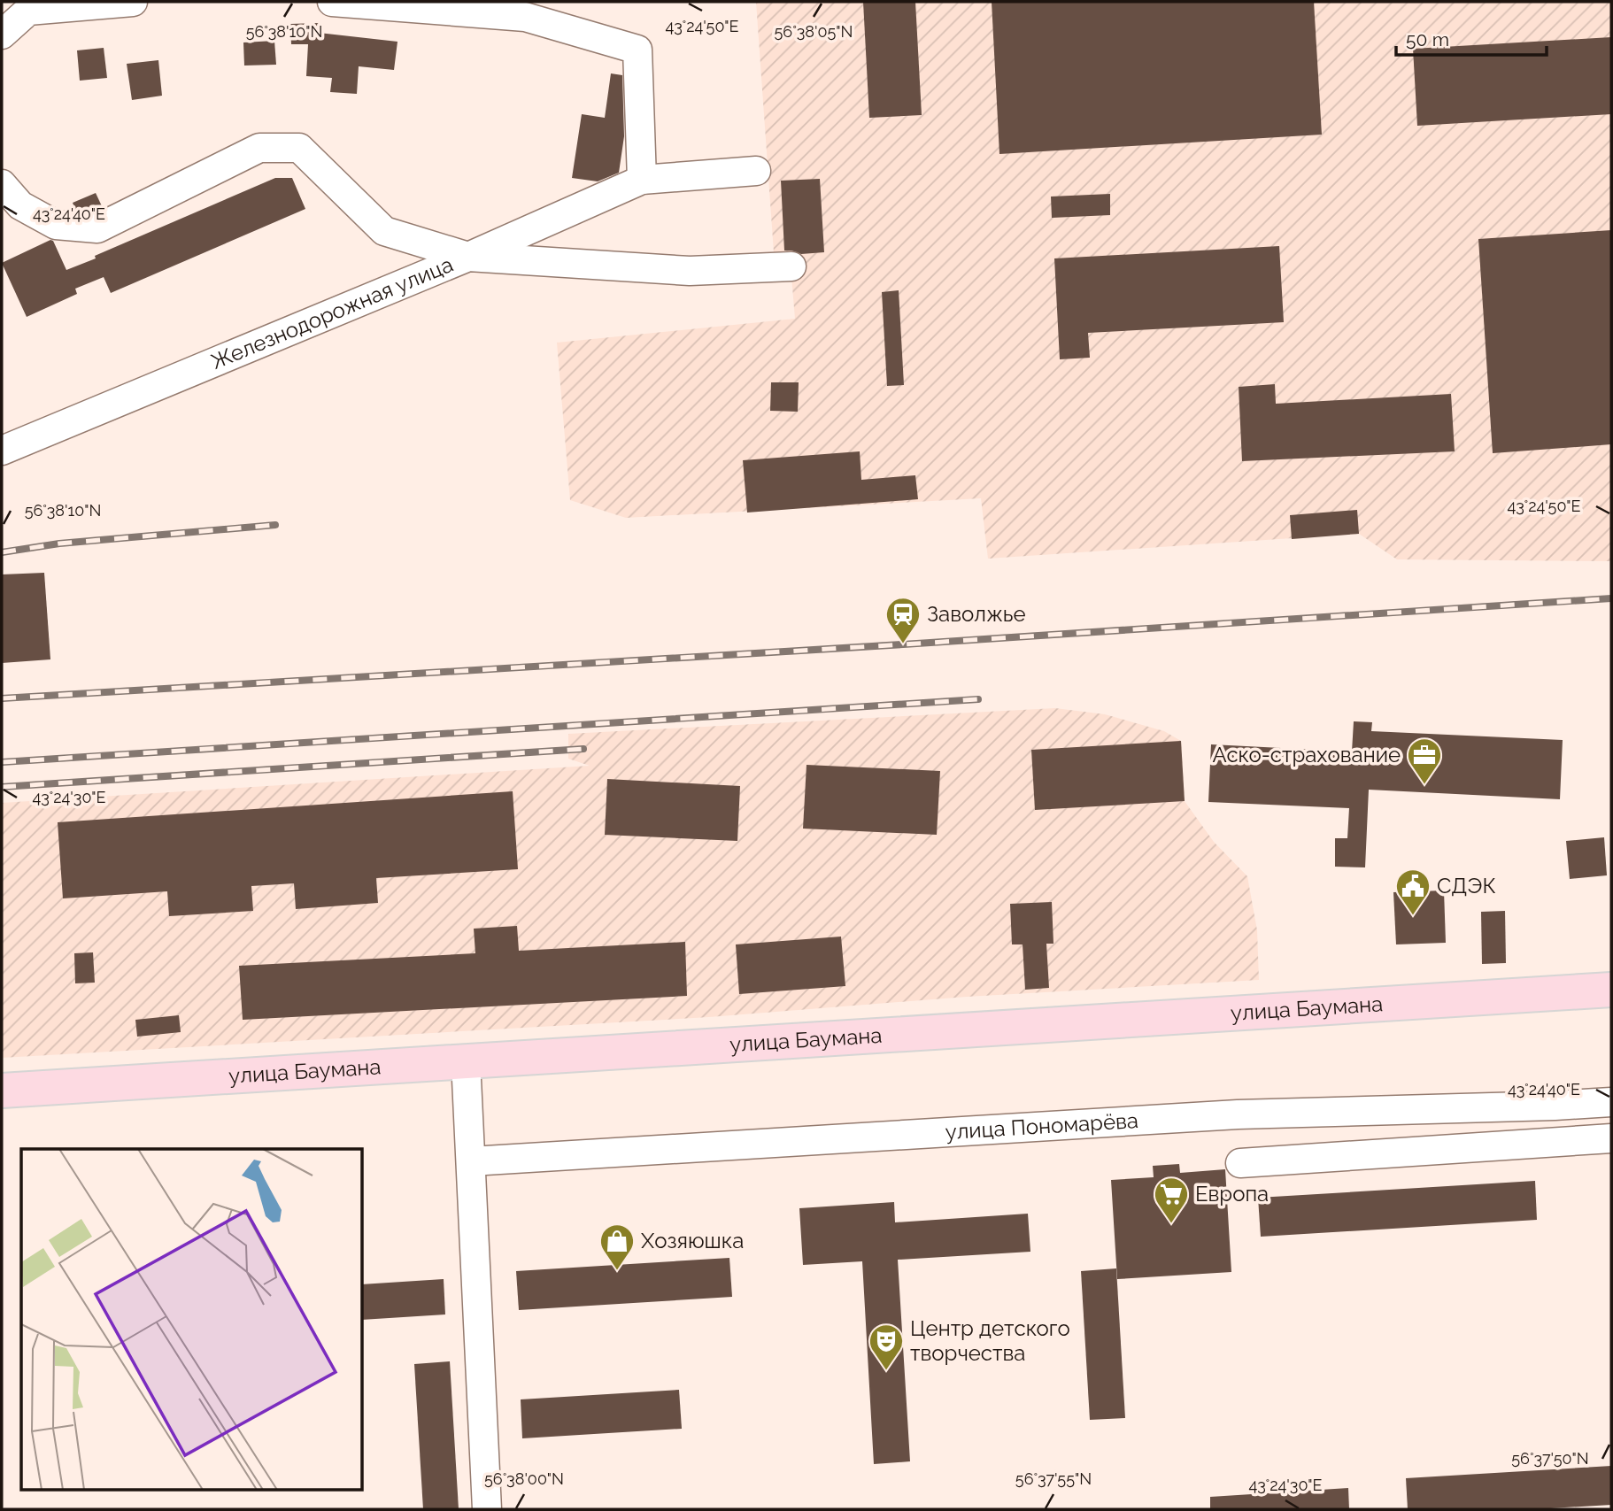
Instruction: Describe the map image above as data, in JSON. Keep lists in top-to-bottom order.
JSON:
{
  "streets": {
    "main road": ["улица Баумана"],
    "street": ["Железнодорожная улица", "улица Пономарёва"]
  },
  "places": {
    "station": ["Заволжье"],
    "office": ["Аско-страхование"],
    "public building": ["СДЭК"],
    "supermarket": ["Европа"],
    "shop": ["Хозяюшка"],
    "theatre": ["Центр детского творчества"]
  },
  "scale_bar": "50 m",
  "coordinates": [
    "43°24'50\"E",
    "56°38'10\"N",
    "56°38'05\"N",
    "43°24'40\"E",
    "43°24'30\"E",
    "56°37'50\"N",
    "56°38'00\"N",
    "56°37'55\"N"
  ]
}
